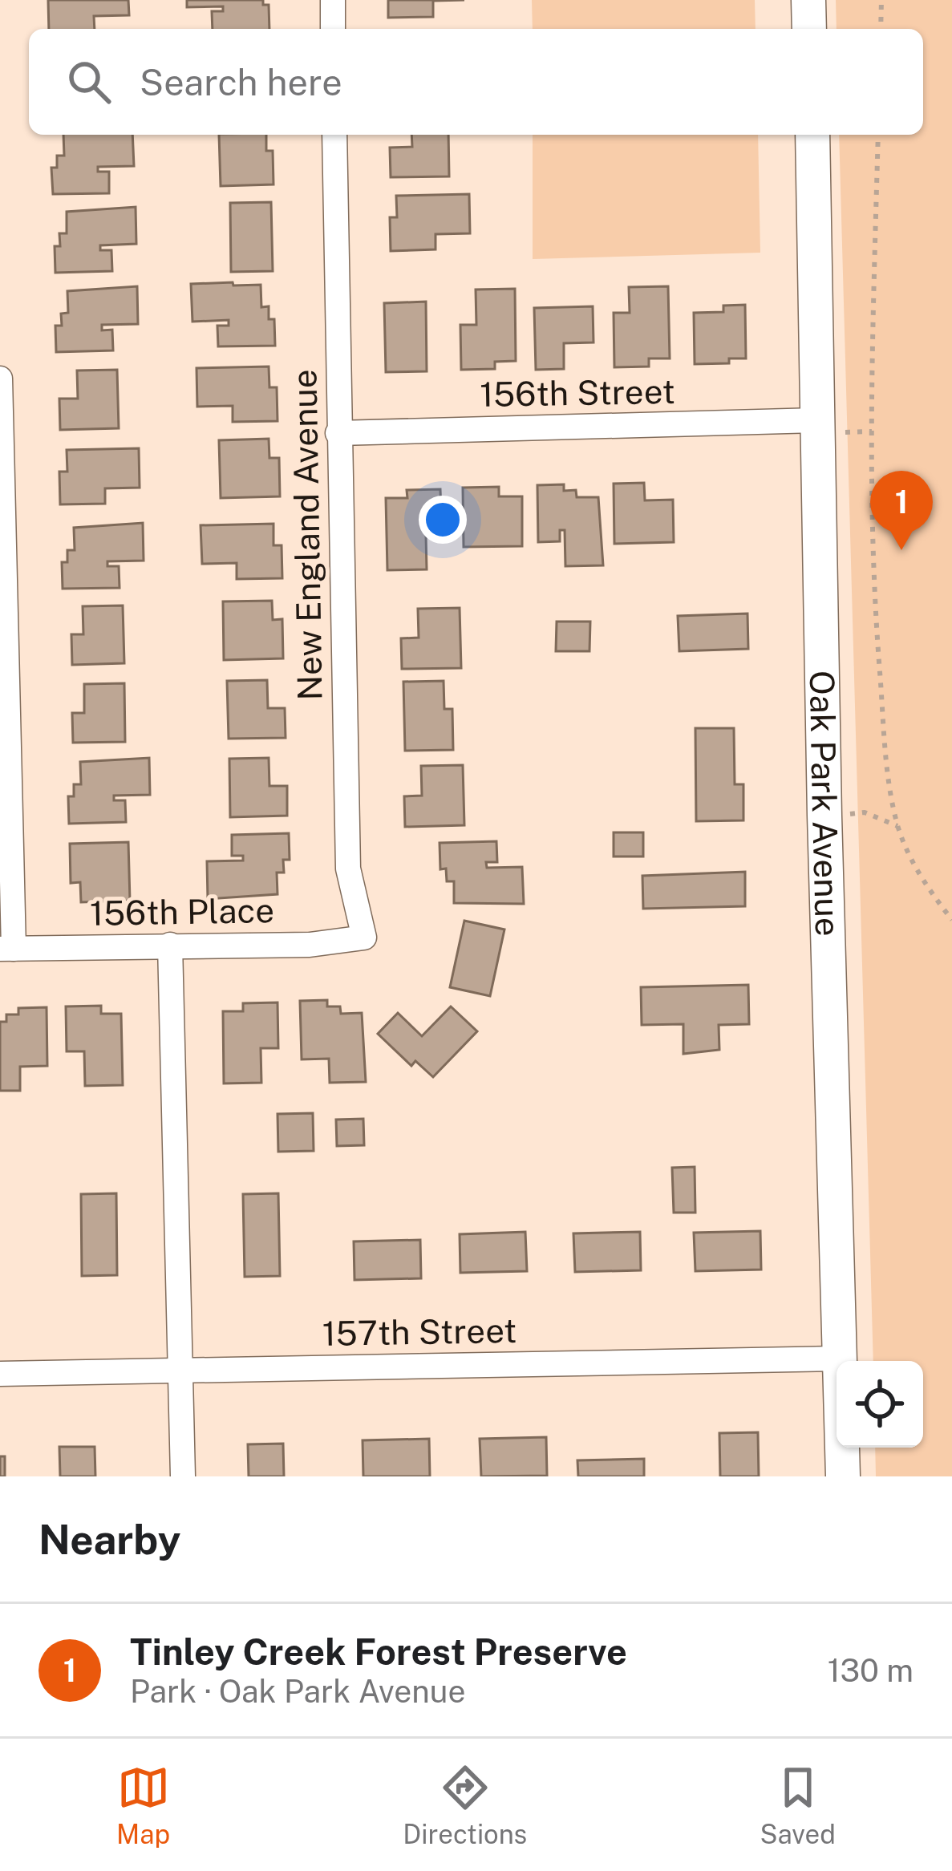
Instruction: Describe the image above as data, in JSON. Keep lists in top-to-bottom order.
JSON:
{
  "streets": {
    "street": [
      "156th Street",
      "New England Avenue",
      "Oak Park Avenue",
      "156th Place",
      "157th Street"
    ]
  },
  "crossings": [
    ["156th Street", "New England Avenue"],
    ["156th Street", "Oak Park Avenue"],
    ["New England Avenue", "156th Place"],
    ["Oak Park Avenue", "157th Street"]
  ],
  "page": {
    "search": "Search here",
    "pins": "1",
    "heading": "Nearby",
    "list": [
      {
        "mark": "1",
        "name": "Tinley Creek Forest Preserve",
        "note": "Park · Oak Park Avenue",
        "value": "130 m"
      }
    ],
    "nav": ["Map", "Directions", "Saved"]
  }
}
